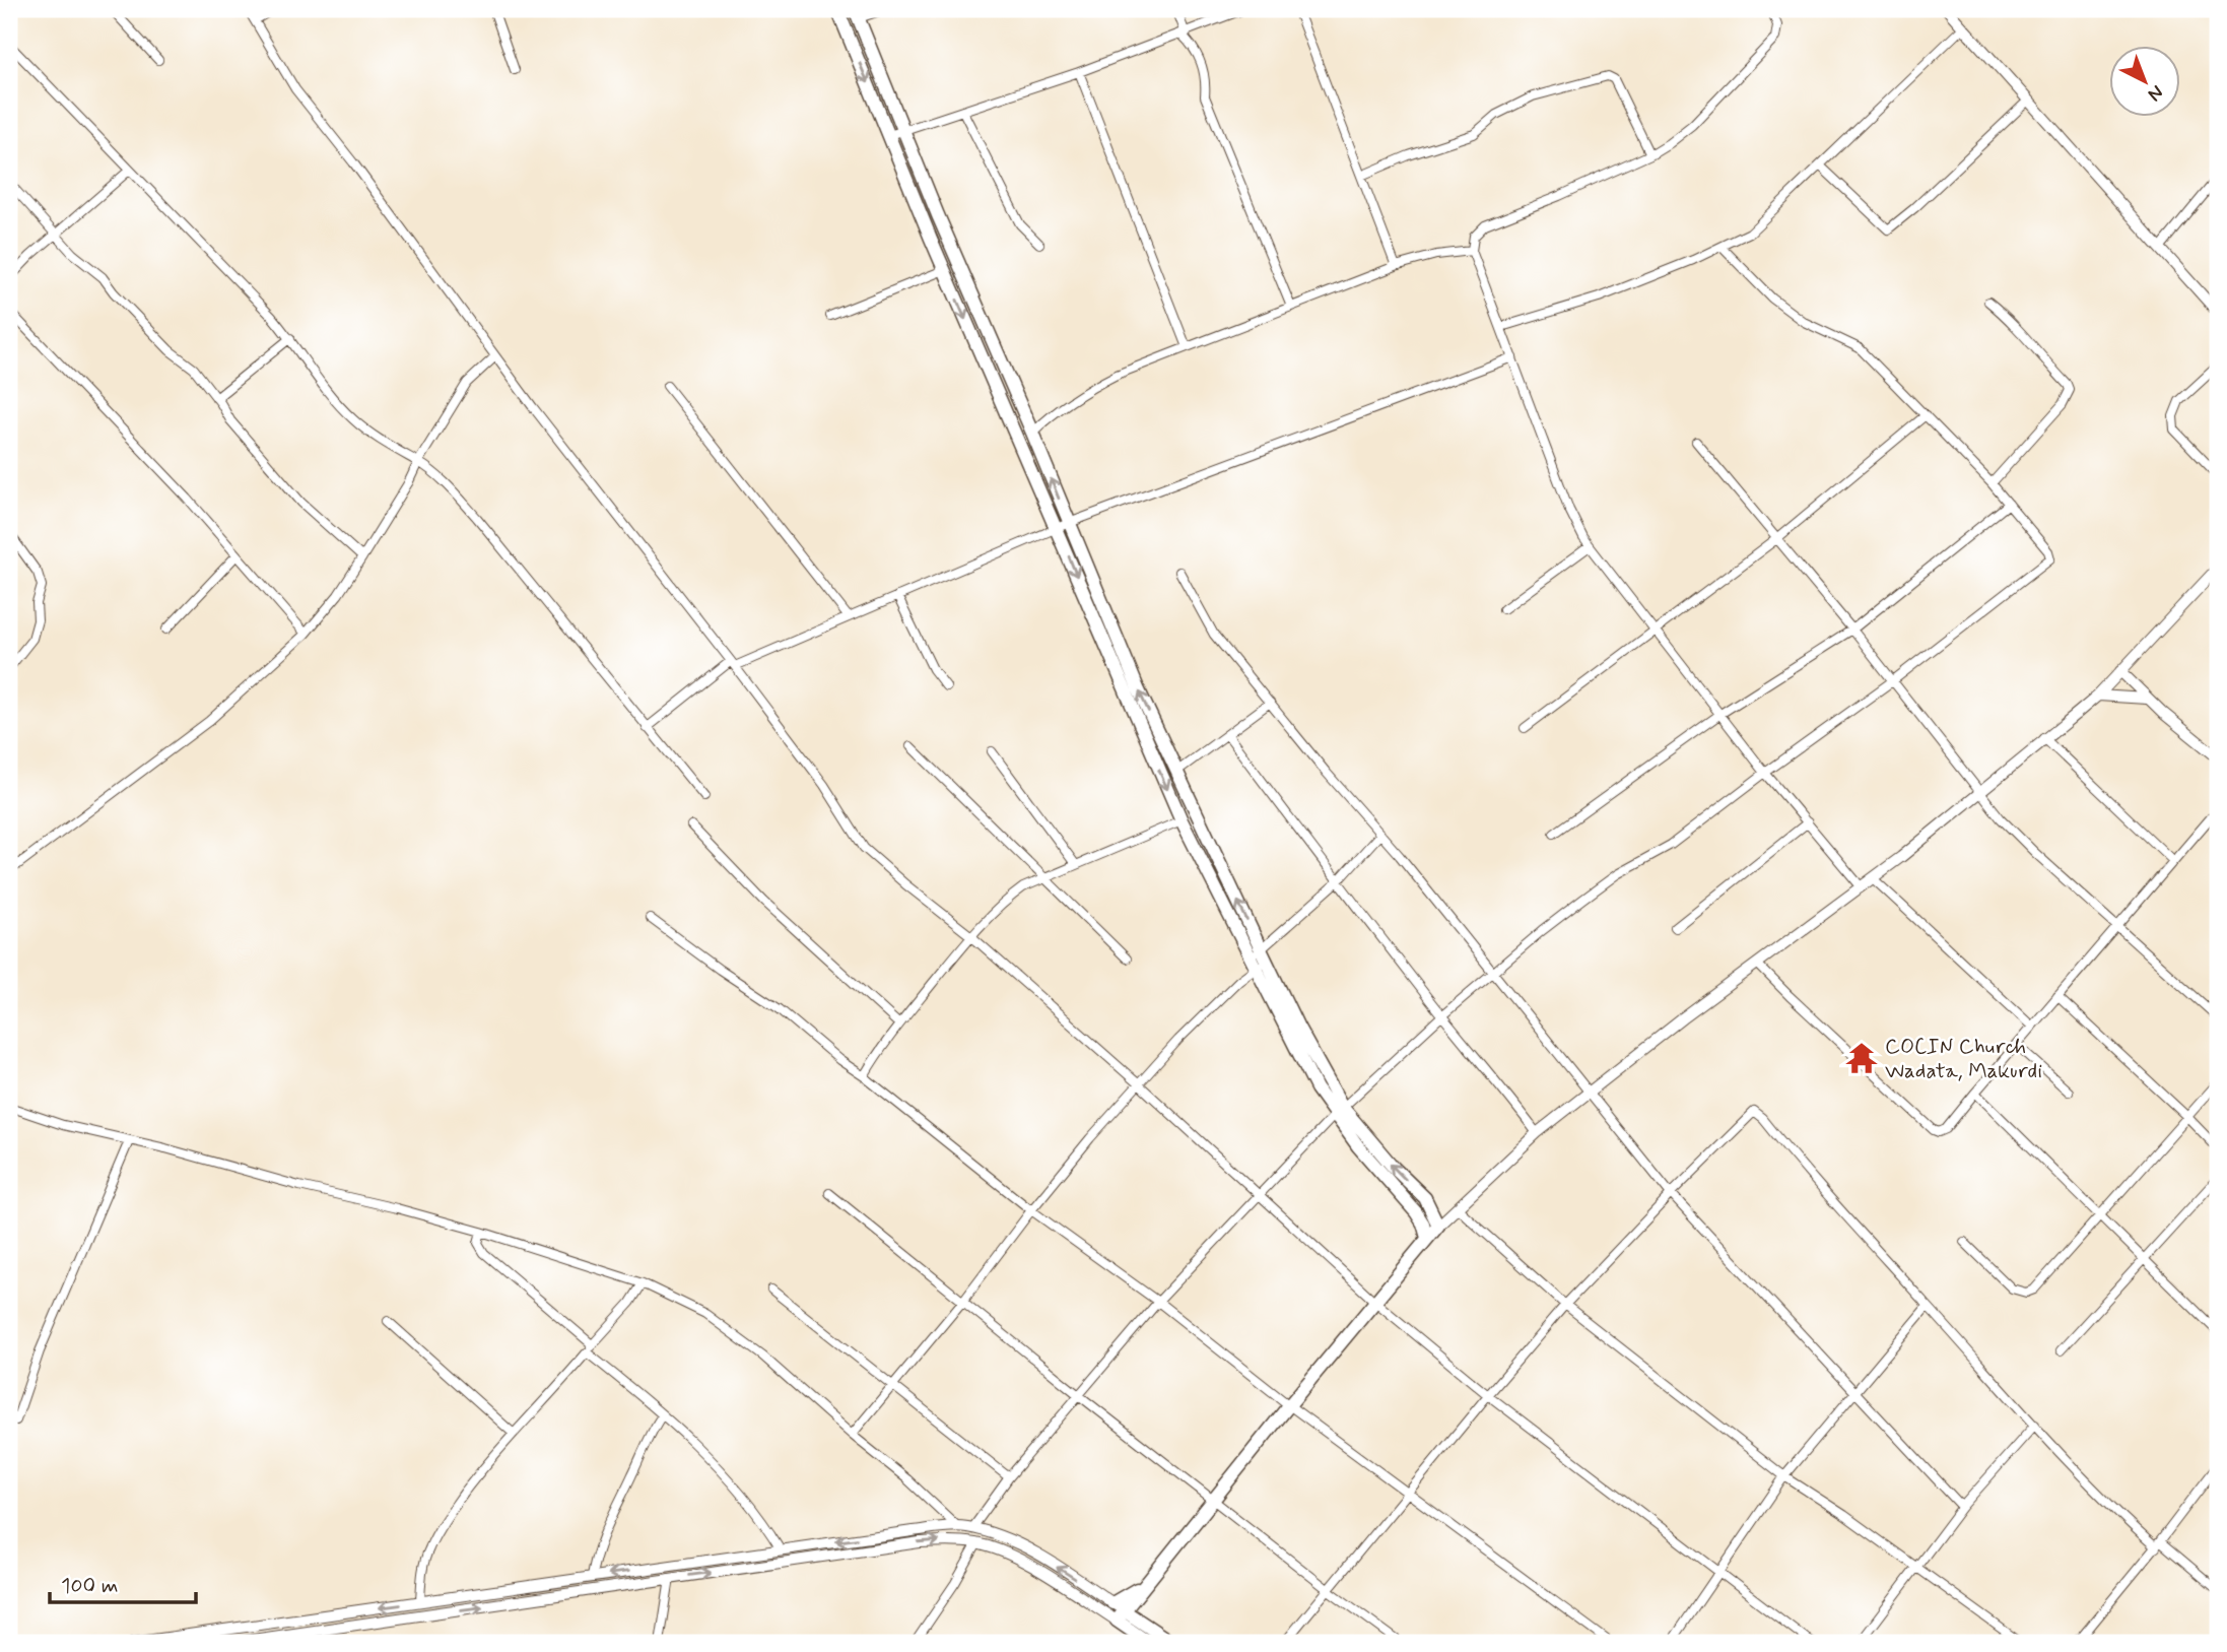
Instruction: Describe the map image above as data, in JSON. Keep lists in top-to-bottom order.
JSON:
{
  "places": {
    "temple": ["COCIN Church Wadata, Makurdi"]
  },
  "scale_bar": "100 m",
  "north": "bottom right"
}
